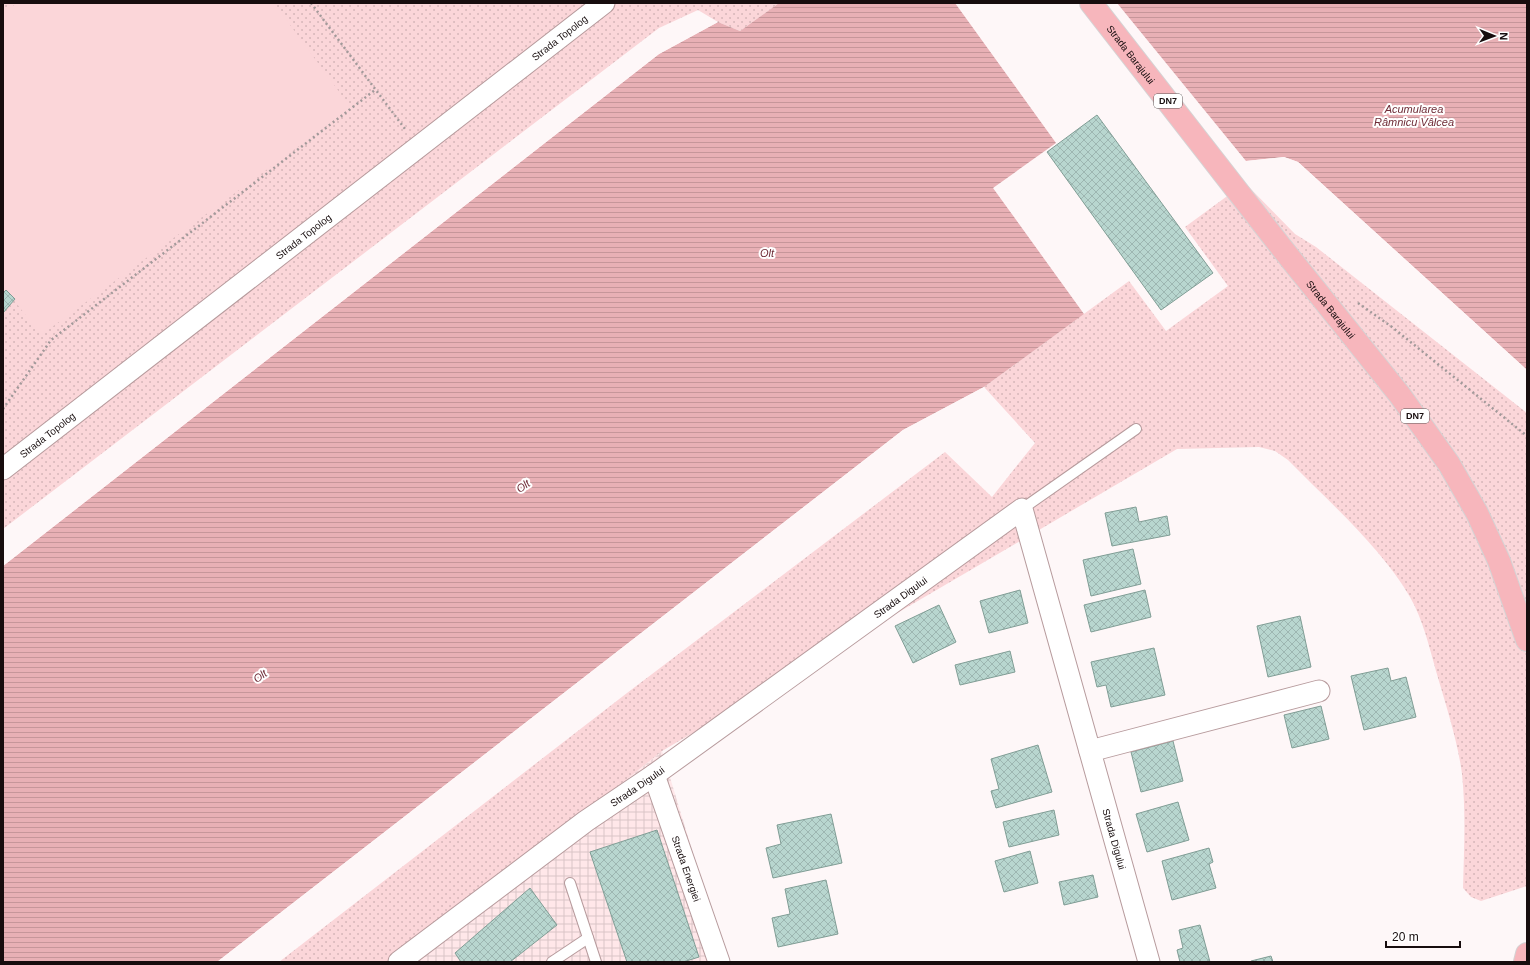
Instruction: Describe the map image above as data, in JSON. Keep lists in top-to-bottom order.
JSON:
{
  "streets": {
    "highway": ["Strada Barajului", "DN7"],
    "street": ["Strada Topolog", "Strada Digului", "Strada Energiei"]
  },
  "crossings": [
    ["Strada Digului", "Strada Energiei"]
  ],
  "water": ["Acumularea Râmnicu Vâlcea", "Olt"],
  "scale_bar": "20 m",
  "north": "right"
}
